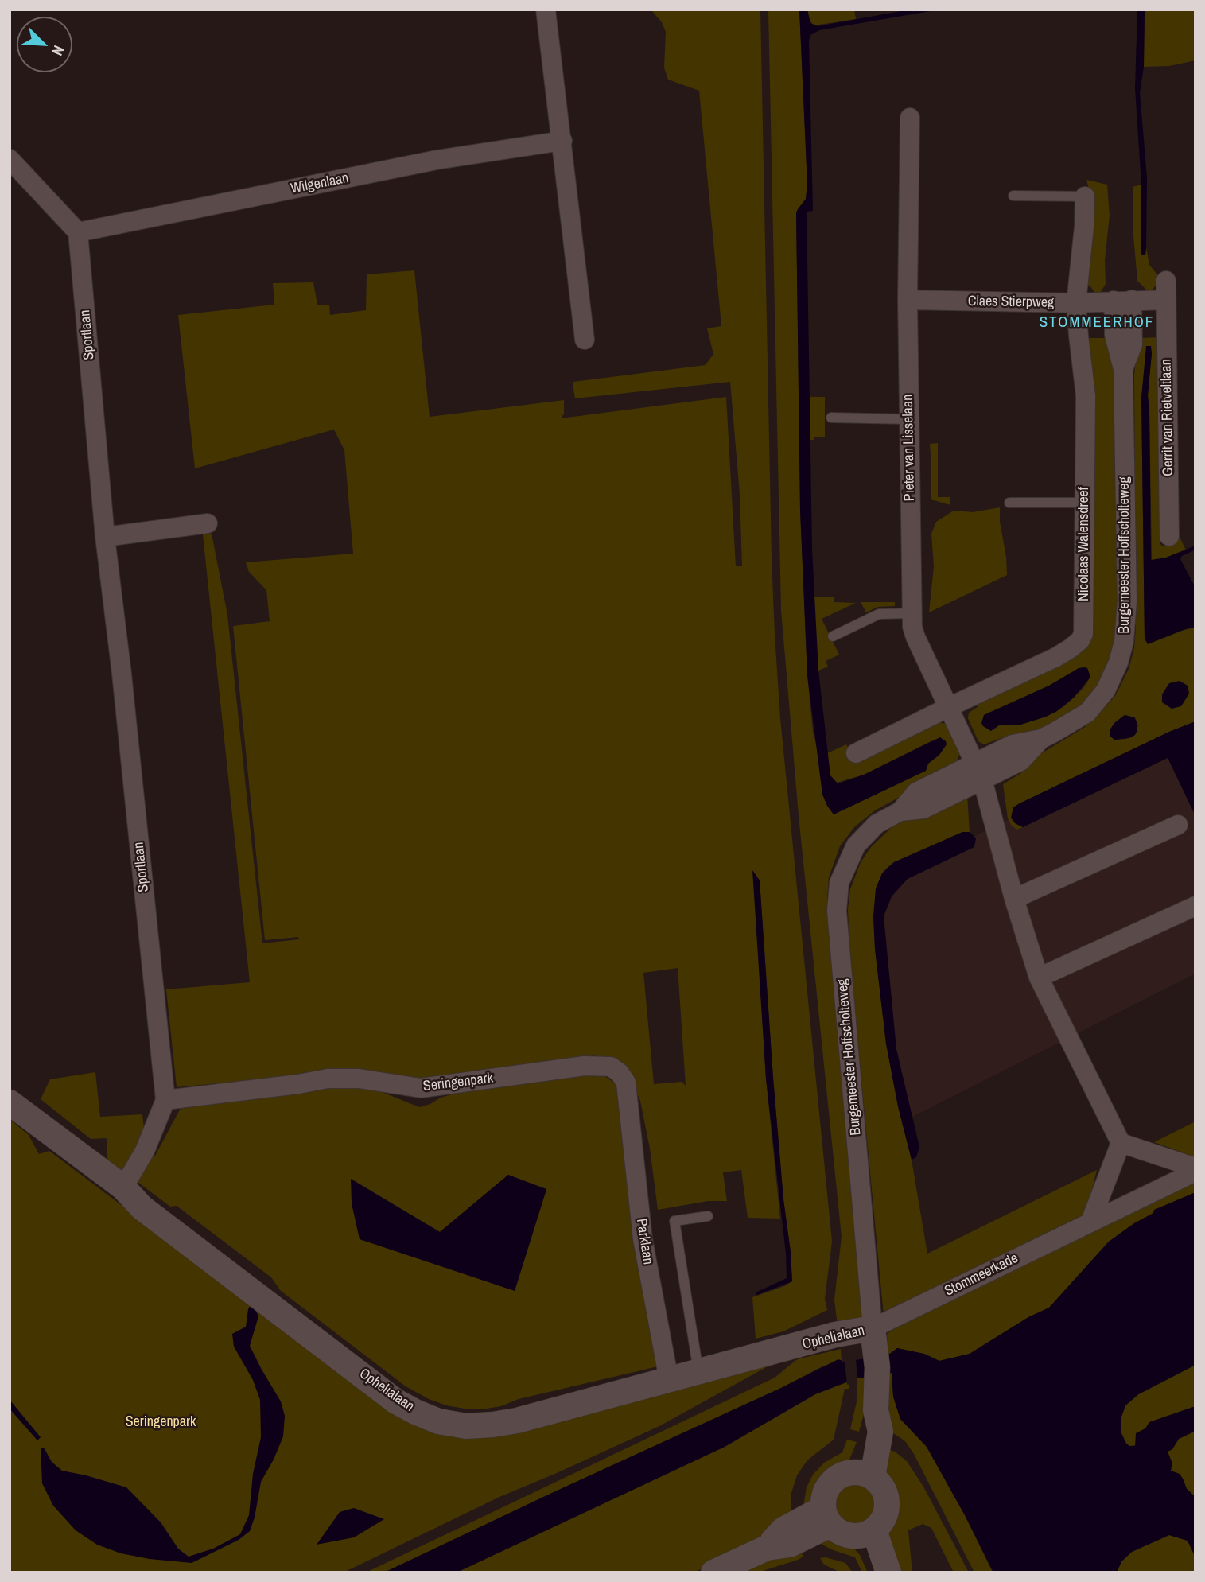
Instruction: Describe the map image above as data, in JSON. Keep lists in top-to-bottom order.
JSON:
{
  "streets": {
    "street": [
      "Wilgenlaan",
      "Claes Stierpweg",
      "Sportlaan",
      "Gerrit van Rietveltlaan",
      "Pieter van Lisselaan",
      "Nicolaas Walensdreef",
      "Burgemeester Hoffscholteweg",
      "Seringenpark",
      "Parklaan",
      "Stommeerkade",
      "Ophelialaan"
    ]
  },
  "crossings": [
    ["Wilgenlaan", "Sportlaan"],
    ["Claes Stierpweg", "Gerrit van Rietveltlaan"],
    ["Claes Stierpweg", "Pieter van Lisselaan"],
    ["Claes Stierpweg", "Nicolaas Walensdreef"],
    ["Claes Stierpweg", "Burgemeester Hoffscholteweg"],
    ["Sportlaan", "Seringenpark"],
    ["Sportlaan", "Ophelialaan"],
    ["Gerrit van Rietveltlaan", "Burgemeester Hoffscholteweg"],
    ["Pieter van Lisselaan", "Nicolaas Walensdreef"],
    ["Pieter van Lisselaan", "Burgemeester Hoffscholteweg"],
    ["Burgemeester Hoffscholteweg", "Stommeerkade"],
    ["Burgemeester Hoffscholteweg", "Ophelialaan"],
    ["Seringenpark", "Parklaan"],
    ["Parklaan", "Ophelialaan"],
    ["Stommeerkade", "Ophelialaan"]
  ],
  "districts": ["STOMMEERHOF"],
  "parks": ["Seringenpark"],
  "north": "bottom right"
}
